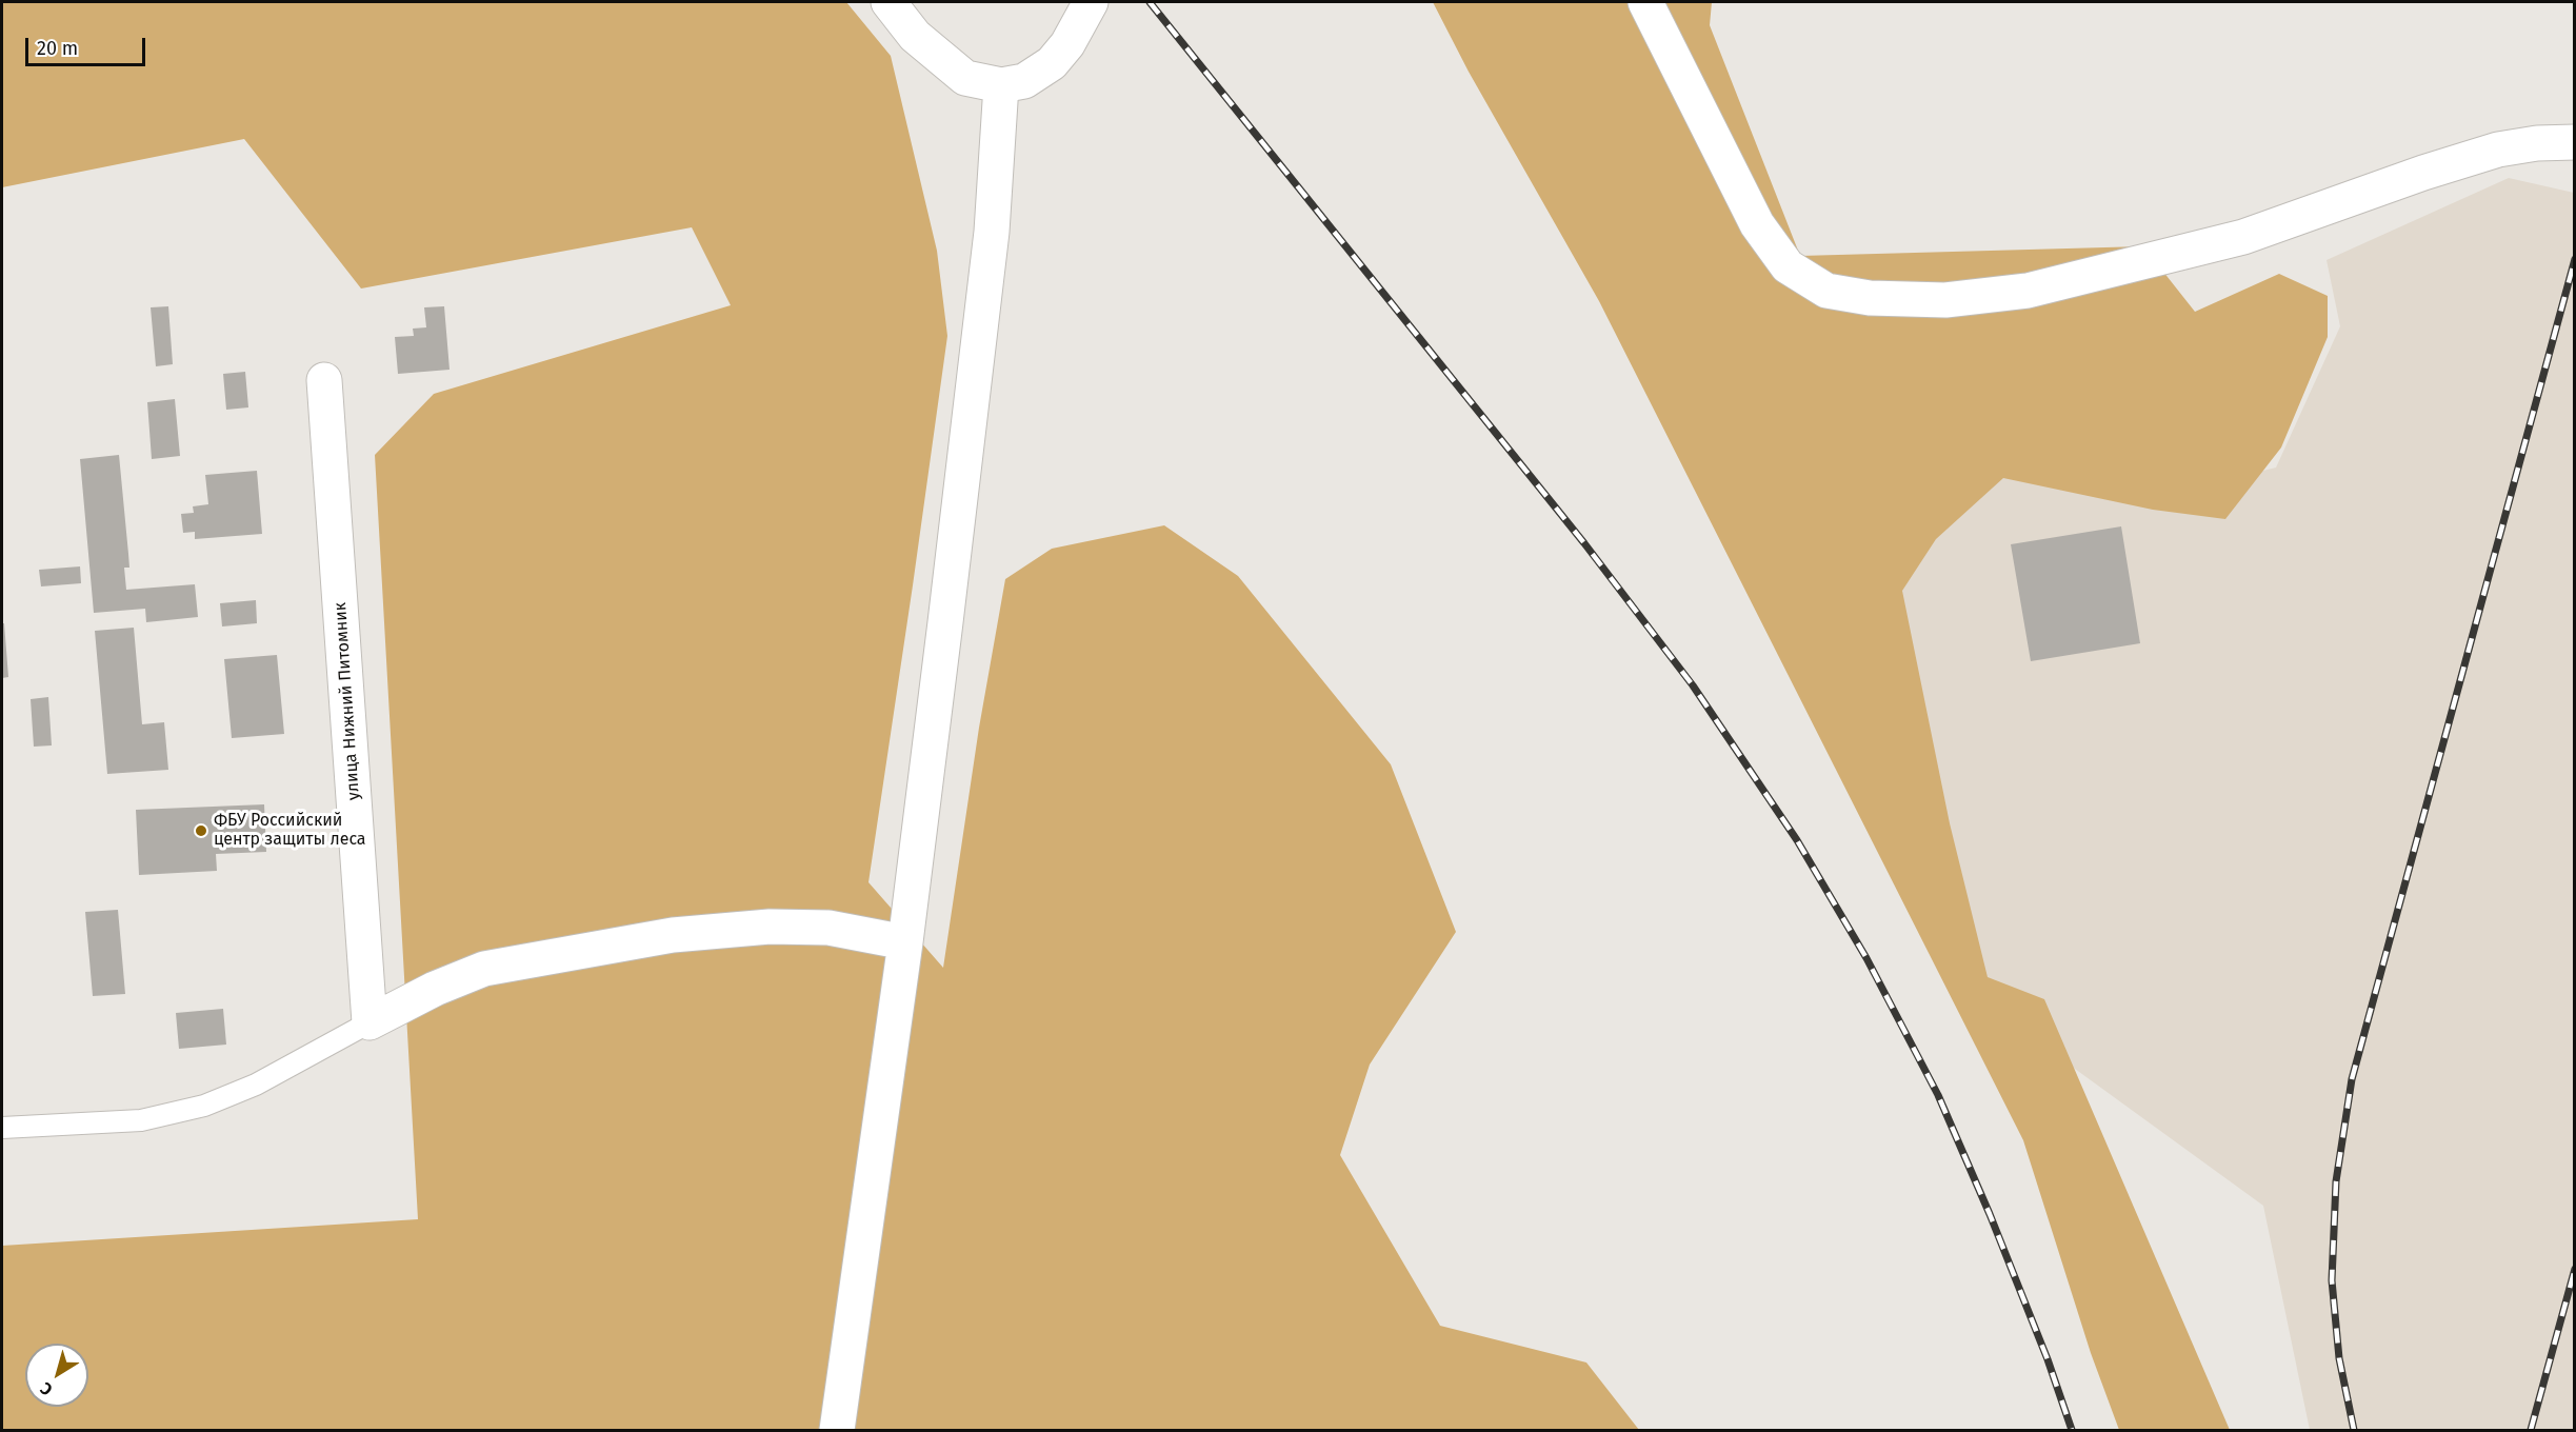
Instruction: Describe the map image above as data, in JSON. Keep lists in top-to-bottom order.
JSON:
{
  "streets": {
    "street": ["улица Нижний Питомник"]
  },
  "places": ["ФБУ Российский центр защиты леса"],
  "scale_bar": "20 m",
  "north": "bottom left"
}
